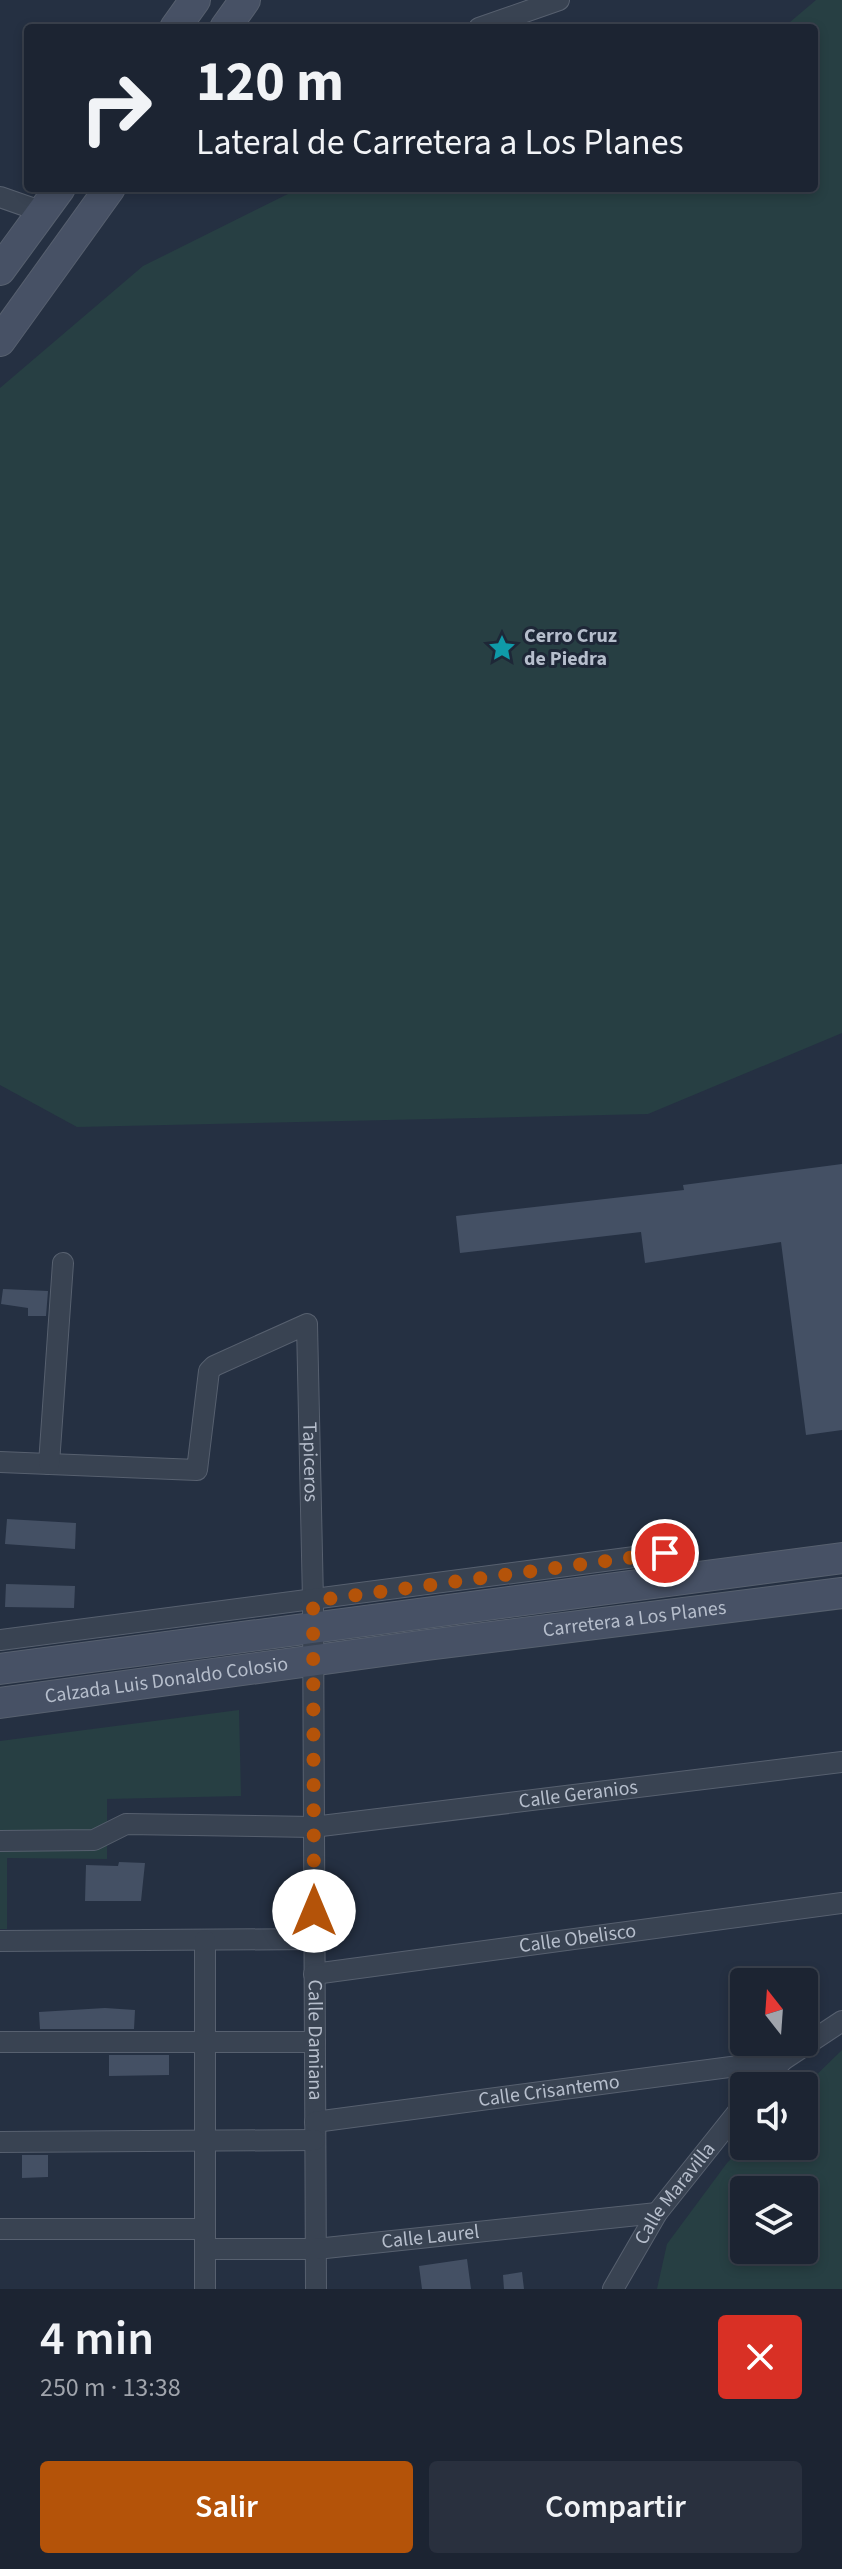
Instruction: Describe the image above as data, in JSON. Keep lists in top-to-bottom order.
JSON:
{
  "streets": {
    "main road": ["Carretera a Los Planes", "Calzada Luis Donaldo Colosio"],
    "street": [
      "Tapiceros",
      "Calle Geranios",
      "Calle Obelisco",
      "Calle Damiana",
      "Calle Crisantemo",
      "Calle Maravilla",
      "Calle Laurel"
    ]
  },
  "crossings": [
    ["Tapiceros", "Calzada Luis Donaldo Colosio"],
    ["Tapiceros", "Calle Damiana"],
    ["Carretera a Los Planes", "Calzada Luis Donaldo Colosio"],
    ["Calzada Luis Donaldo Colosio", "Calle Damiana"],
    ["Calle Geranios", "Calle Damiana"],
    ["Calle Obelisco", "Calle Damiana"],
    ["Calle Damiana", "Calle Crisantemo"],
    ["Calle Damiana", "Calle Laurel"],
    ["Calle Maravilla", "Calle Laurel"]
  ],
  "places": {
    "place": ["Cerro Cruz de Piedra"]
  },
  "north": "top",
  "page": {
    "turn": ["120 m", "Lateral de Carretera a Los Planes"],
    "heading": ["4 min", "250 m · 13:38"],
    "buttons": ["Salir", "Compartir"]
  }
}
